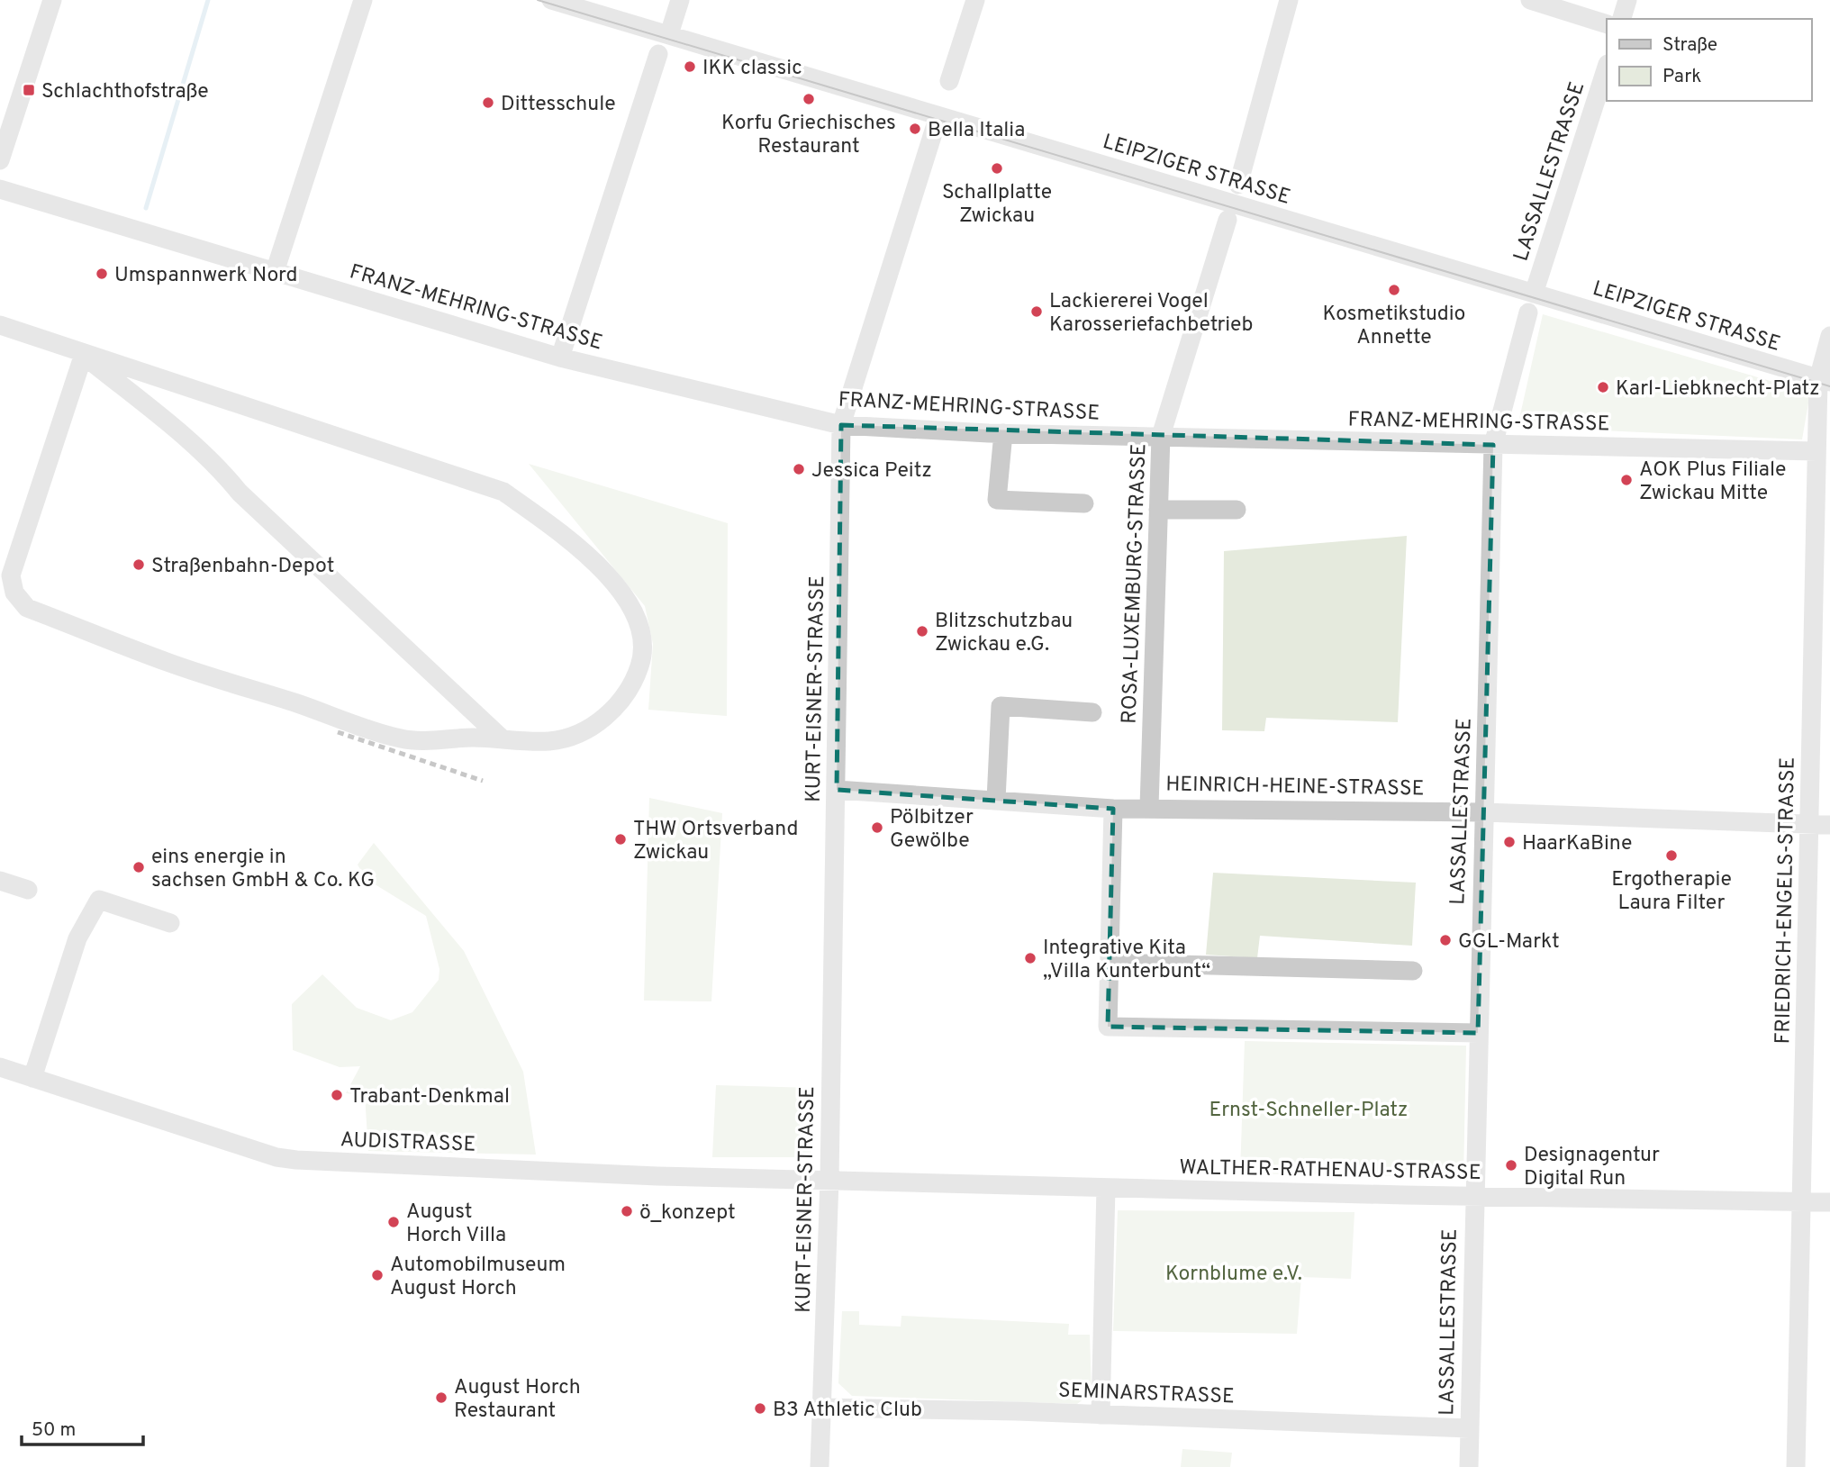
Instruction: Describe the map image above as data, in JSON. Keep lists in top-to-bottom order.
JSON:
{
  "streets": {
    "street": [
      "LEIPZIGER STRASSE",
      "LASSALLESTRASSE",
      "FRANZ-MEHRING-STRASSE",
      "ROSA-LUXEMBURG-STRASSE",
      "KURT-EISNER-STRASSE",
      "HEINRICH-HEINE-STRASSE",
      "FRIEDRICH-ENGELS-STRASSE",
      "AUDISTRASSE",
      "WALTHER-RATHENAU-STRASSE",
      "SEMINARSTRASSE"
    ]
  },
  "crossings": [
    ["LEIPZIGER STRASSE", "LASSALLESTRASSE"],
    ["LEIPZIGER STRASSE", "KURT-EISNER-STRASSE"],
    ["LEIPZIGER STRASSE", "FRIEDRICH-ENGELS-STRASSE"],
    ["LASSALLESTRASSE", "FRANZ-MEHRING-STRASSE"],
    ["LASSALLESTRASSE", "HEINRICH-HEINE-STRASSE"],
    ["LASSALLESTRASSE", "WALTHER-RATHENAU-STRASSE"],
    ["LASSALLESTRASSE", "SEMINARSTRASSE"],
    ["FRANZ-MEHRING-STRASSE", "ROSA-LUXEMBURG-STRASSE"],
    ["FRANZ-MEHRING-STRASSE", "KURT-EISNER-STRASSE"],
    ["FRANZ-MEHRING-STRASSE", "FRIEDRICH-ENGELS-STRASSE"],
    ["ROSA-LUXEMBURG-STRASSE", "HEINRICH-HEINE-STRASSE"],
    ["KURT-EISNER-STRASSE", "HEINRICH-HEINE-STRASSE"],
    ["KURT-EISNER-STRASSE", "AUDISTRASSE"],
    ["KURT-EISNER-STRASSE", "WALTHER-RATHENAU-STRASSE"],
    ["KURT-EISNER-STRASSE", "SEMINARSTRASSE"],
    ["HEINRICH-HEINE-STRASSE", "FRIEDRICH-ENGELS-STRASSE"],
    ["FRIEDRICH-ENGELS-STRASSE", "WALTHER-RATHENAU-STRASSE"],
    ["AUDISTRASSE", "WALTHER-RATHENAU-STRASSE"]
  ],
  "parks": ["Ernst-Schneller-Platz", "Kornblume e.V."],
  "places": {
    "other": [
      "IKK classic",
      "Korfu Griechisches Restaurant",
      "Dittesschule",
      "Bella Italia",
      "Schallplatte Zwickau",
      "Umspannwerk Nord",
      "Kosmetikstudio Annette",
      "Lackiererei Vogel Karosseriefachbetrieb",
      "Karl-Liebknecht-Platz",
      "Jessica Peitz",
      "AOK Plus Filiale Zwickau Mitte",
      "Straßenbahn-Depot",
      "Blitzschutzbau Zwickau e.G.",
      "Pölbitzer Gewölbe",
      "THW Ortsverband Zwickau",
      "HaarKaBine",
      "Ergotherapie Laura Filter",
      "eins energie in sachsen GmbH & Co. KG",
      "GGL-Markt",
      "Integrative Kita „Villa Kunterbunt“",
      "Trabant-Denkmal",
      "Designagentur Digital Run",
      "ö_konzept",
      "August Horch Villa",
      "Automobilmuseum August Horch",
      "August Horch Restaurant",
      "B3 Athletic Club"
    ],
    "transit": ["Schlachthofstraße"]
  },
  "legend": ["Straße", "Park"],
  "scale_bar": "50 m"
}
